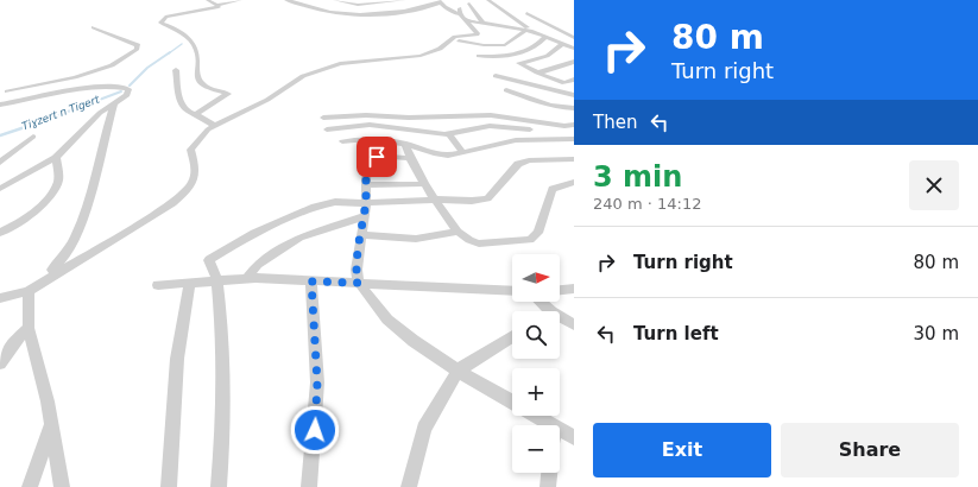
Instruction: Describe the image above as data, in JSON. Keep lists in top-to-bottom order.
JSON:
{
  "water": ["Tiɣzert n Tigert"],
  "north": "right",
  "page": {
    "turn": ["80 m", "Turn right"],
    "then": "Then",
    "heading": ["3 min", "240 m · 14:12"],
    "list": [
      {
        "name": "Turn right",
        "value": "80 m"
      },
      {
        "name": "Turn left",
        "value": "30 m"
      }
    ],
    "map_buttons": ["+", "−"],
    "buttons": ["Exit", "Share"]
  }
}
